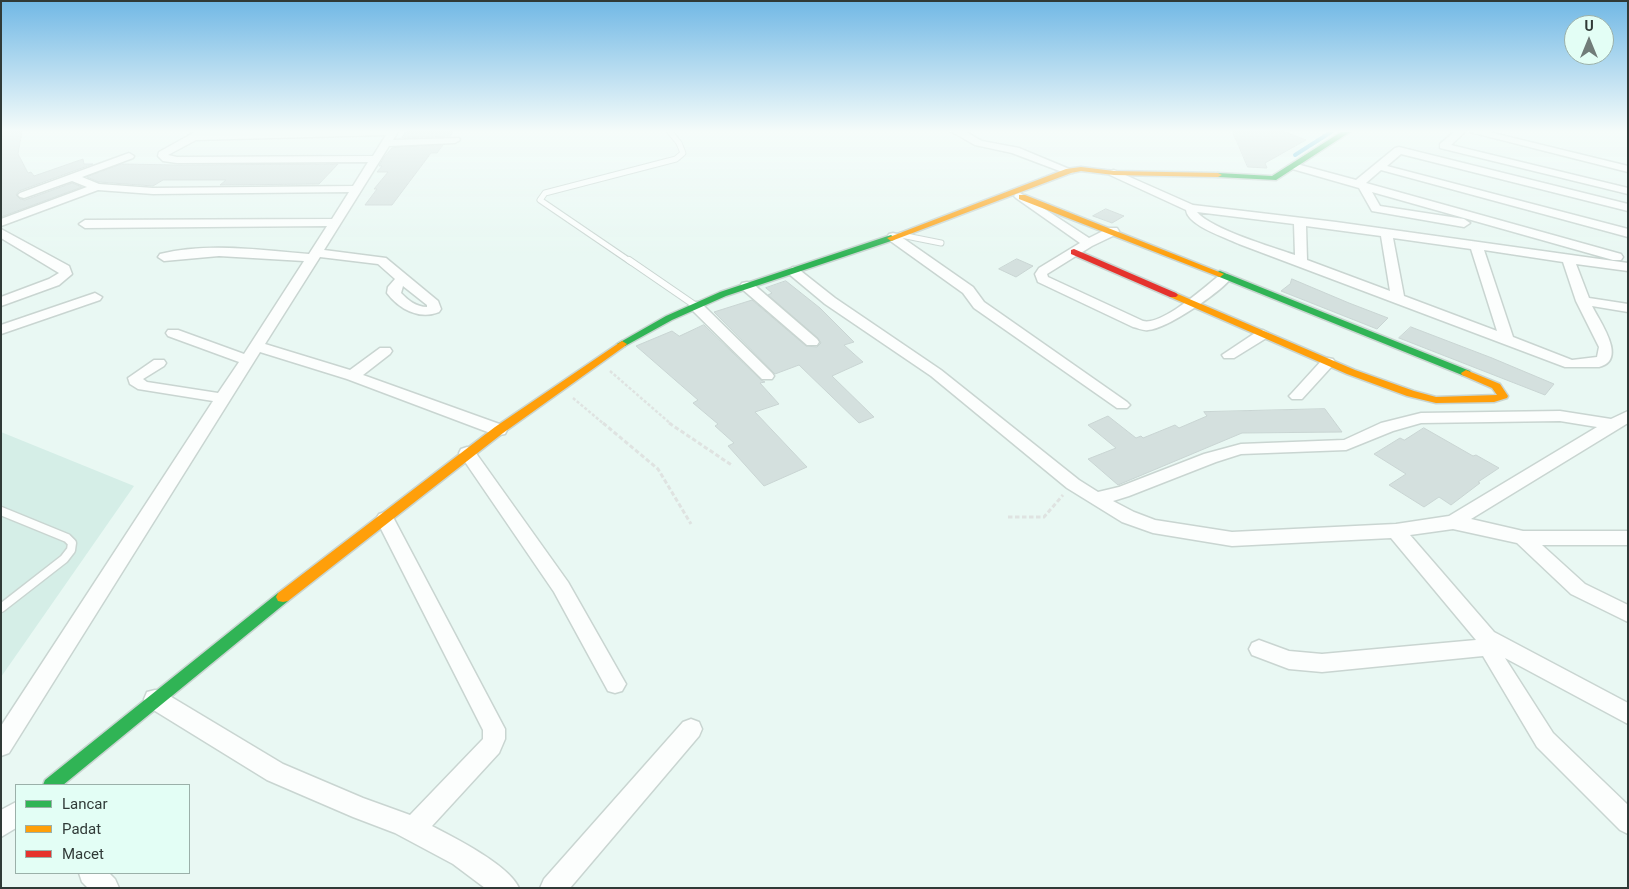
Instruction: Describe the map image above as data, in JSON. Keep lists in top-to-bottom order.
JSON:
{
  "legend": ["Lancar", "Padat", "Macet"],
  "north": "top"
}
